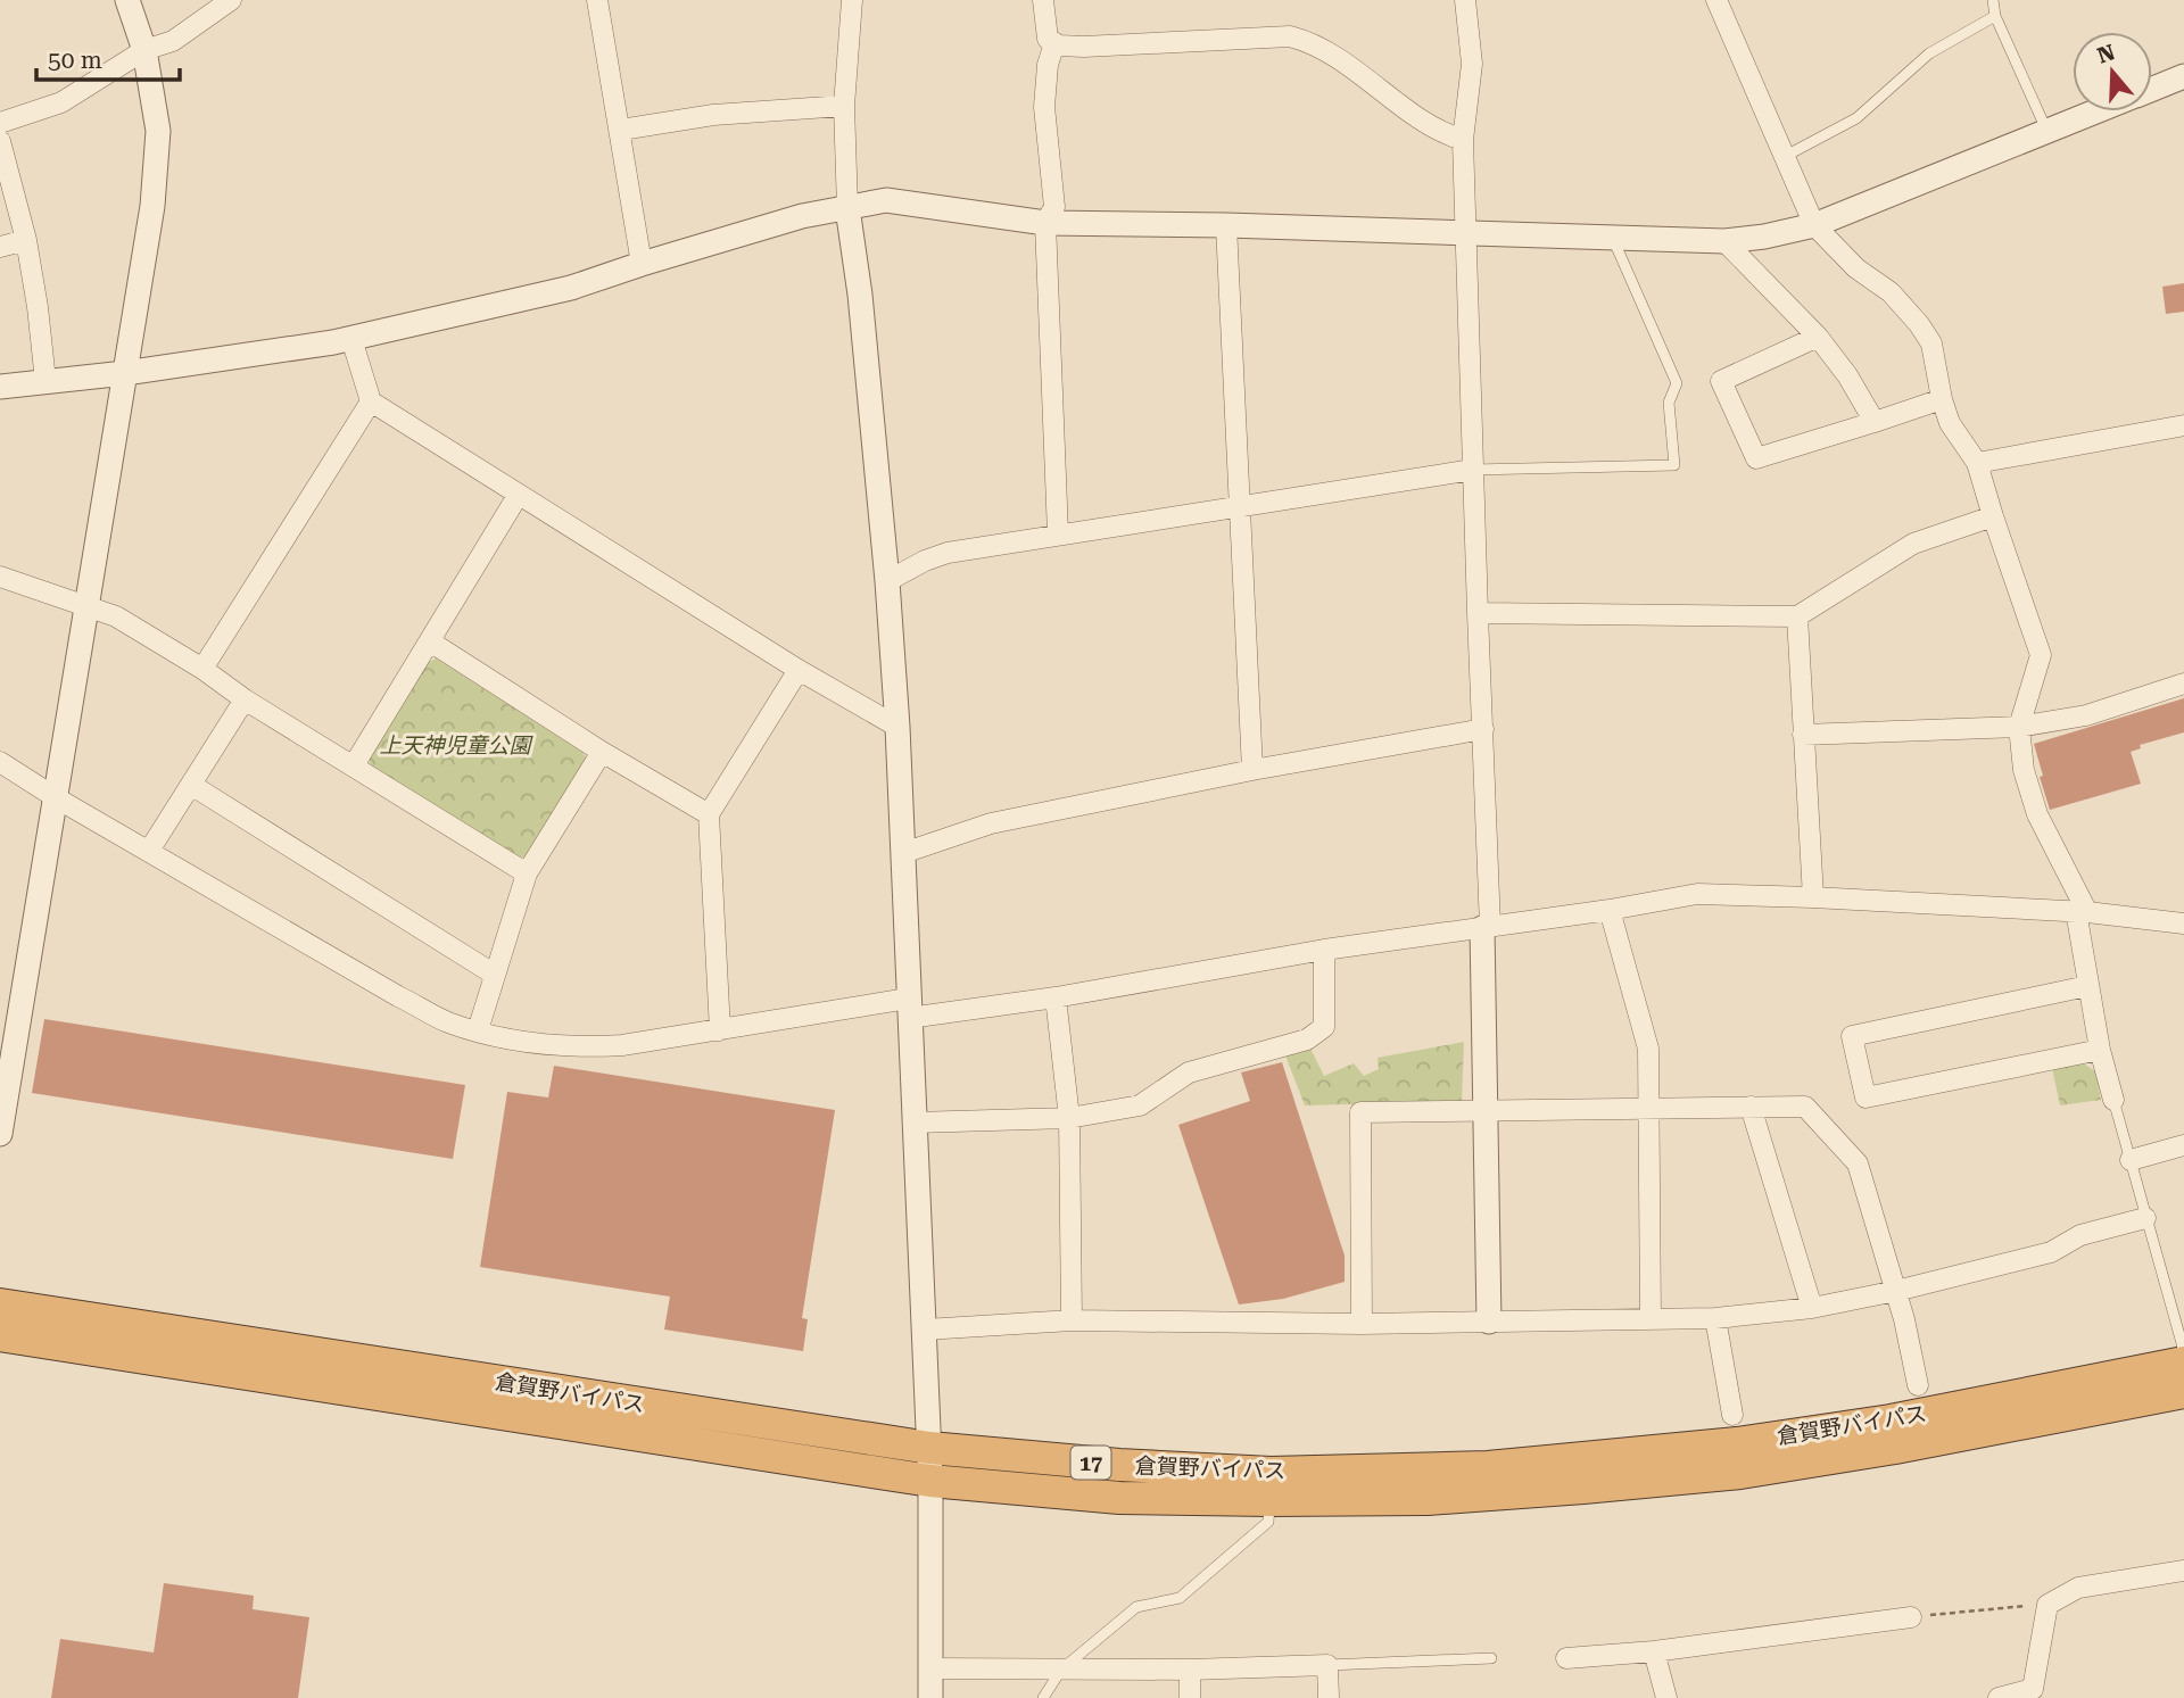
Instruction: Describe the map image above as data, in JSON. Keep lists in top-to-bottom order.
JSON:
{
  "streets": {
    "highway": ["倉賀野バイパス", "17"]
  },
  "parks": ["上天神児童公園"],
  "scale_bar": "50 m",
  "north": "top"
}
